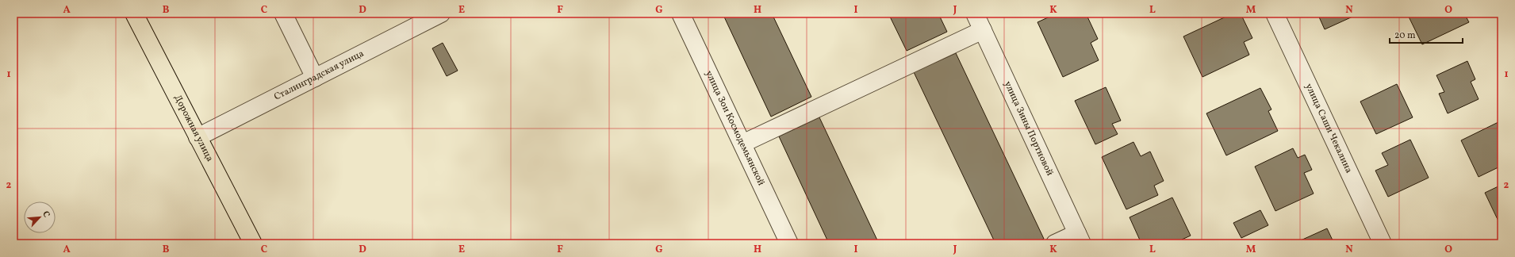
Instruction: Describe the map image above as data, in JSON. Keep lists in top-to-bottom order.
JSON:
{
  "streets": {
    "main road": ["Дорожная улица"],
    "street": [
      "Сталинградская улица",
      "улица Зои Космодемьянской",
      "улица Зины Портновой",
      "улица Саши Чекалина"
    ]
  },
  "crossings": [
    ["Сталинградская улица", "Дорожная улица"]
  ],
  "scale_bar": "20 m",
  "north": "top right",
  "grid": {
    "columns": [
      "A",
      "B",
      "C",
      "D",
      "E",
      "F",
      "G",
      "H",
      "I",
      "J",
      "K",
      "L",
      "M",
      "N",
      "O"
    ],
    "rows": ["1", "2"]
  }
}
